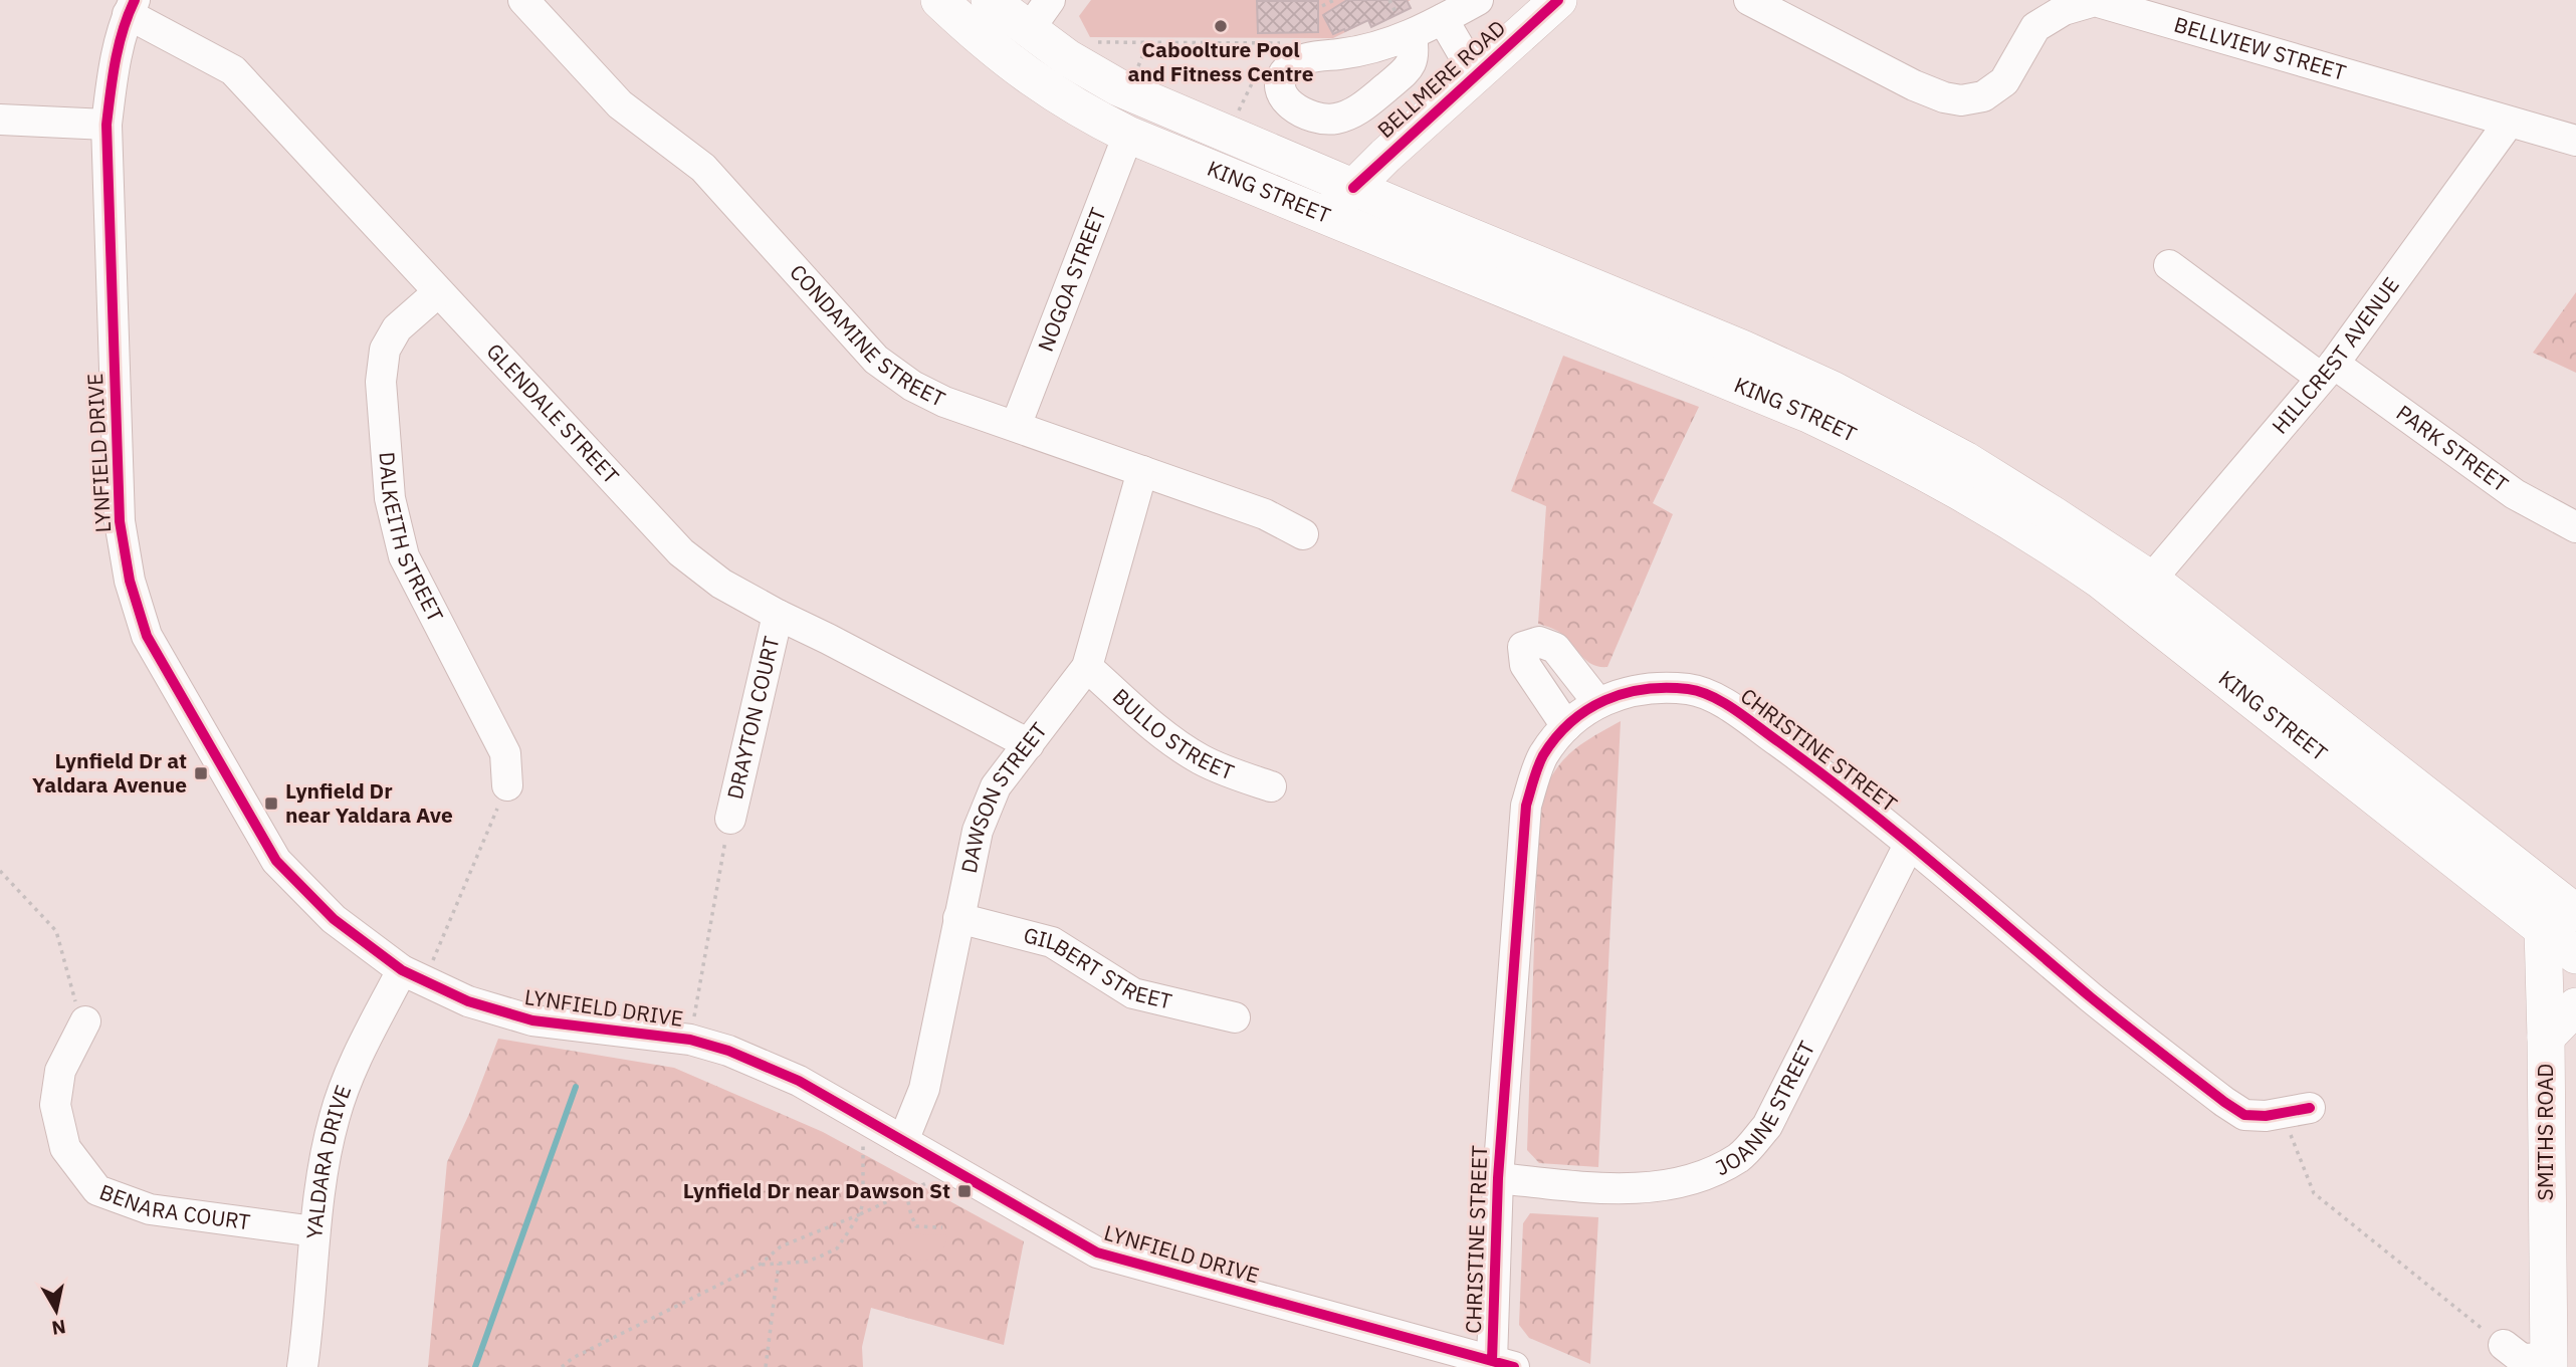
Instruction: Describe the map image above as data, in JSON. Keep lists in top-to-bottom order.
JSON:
{
  "streets": {
    "main road": ["BELLMERE ROAD", "KING STREET", "SMITHS ROAD"],
    "street": [
      "BELLVIEW STREET",
      "NOGOA STREET",
      "CONDAMINE STREET",
      "HILLCREST AVENUE",
      "GLENDALE STREET",
      "PARK STREET",
      "LYNFIELD DRIVE",
      "DALKEITH STREET",
      "DRAYTON COURT",
      "BULLO STREET",
      "CHRISTINE STREET",
      "DAWSON STREET",
      "GILBERT STREET",
      "JOANNE STREET",
      "YALDARA DRIVE",
      "BENARA COURT"
    ]
  },
  "crossings": [
    ["BELLVIEW STREET", "HILLCREST AVENUE"],
    ["BELLMERE ROAD", "KING STREET"],
    ["KING STREET", "NOGOA STREET"],
    ["KING STREET", "HILLCREST AVENUE"],
    ["KING STREET", "SMITHS ROAD"],
    ["NOGOA STREET", "CONDAMINE STREET"],
    ["CONDAMINE STREET", "DAWSON STREET"],
    ["HILLCREST AVENUE", "PARK STREET"],
    ["GLENDALE STREET", "LYNFIELD DRIVE"],
    ["GLENDALE STREET", "DALKEITH STREET"],
    ["GLENDALE STREET", "DRAYTON COURT"],
    ["GLENDALE STREET", "DAWSON STREET"],
    ["LYNFIELD DRIVE", "CHRISTINE STREET"],
    ["LYNFIELD DRIVE", "DAWSON STREET"],
    ["LYNFIELD DRIVE", "YALDARA DRIVE"],
    ["BULLO STREET", "DAWSON STREET"],
    ["CHRISTINE STREET", "JOANNE STREET"],
    ["DAWSON STREET", "GILBERT STREET"],
    ["YALDARA DRIVE", "BENARA COURT"]
  ],
  "places": {
    "other": ["Caboolture Pool and Fitness Centre"],
    "transit": ["Lynfield Dr at Yaldara Avenue", "Lynfield Dr near Yaldara Ave", "Lynfield Dr near Dawson St"]
  },
  "north": "bottom"
}
